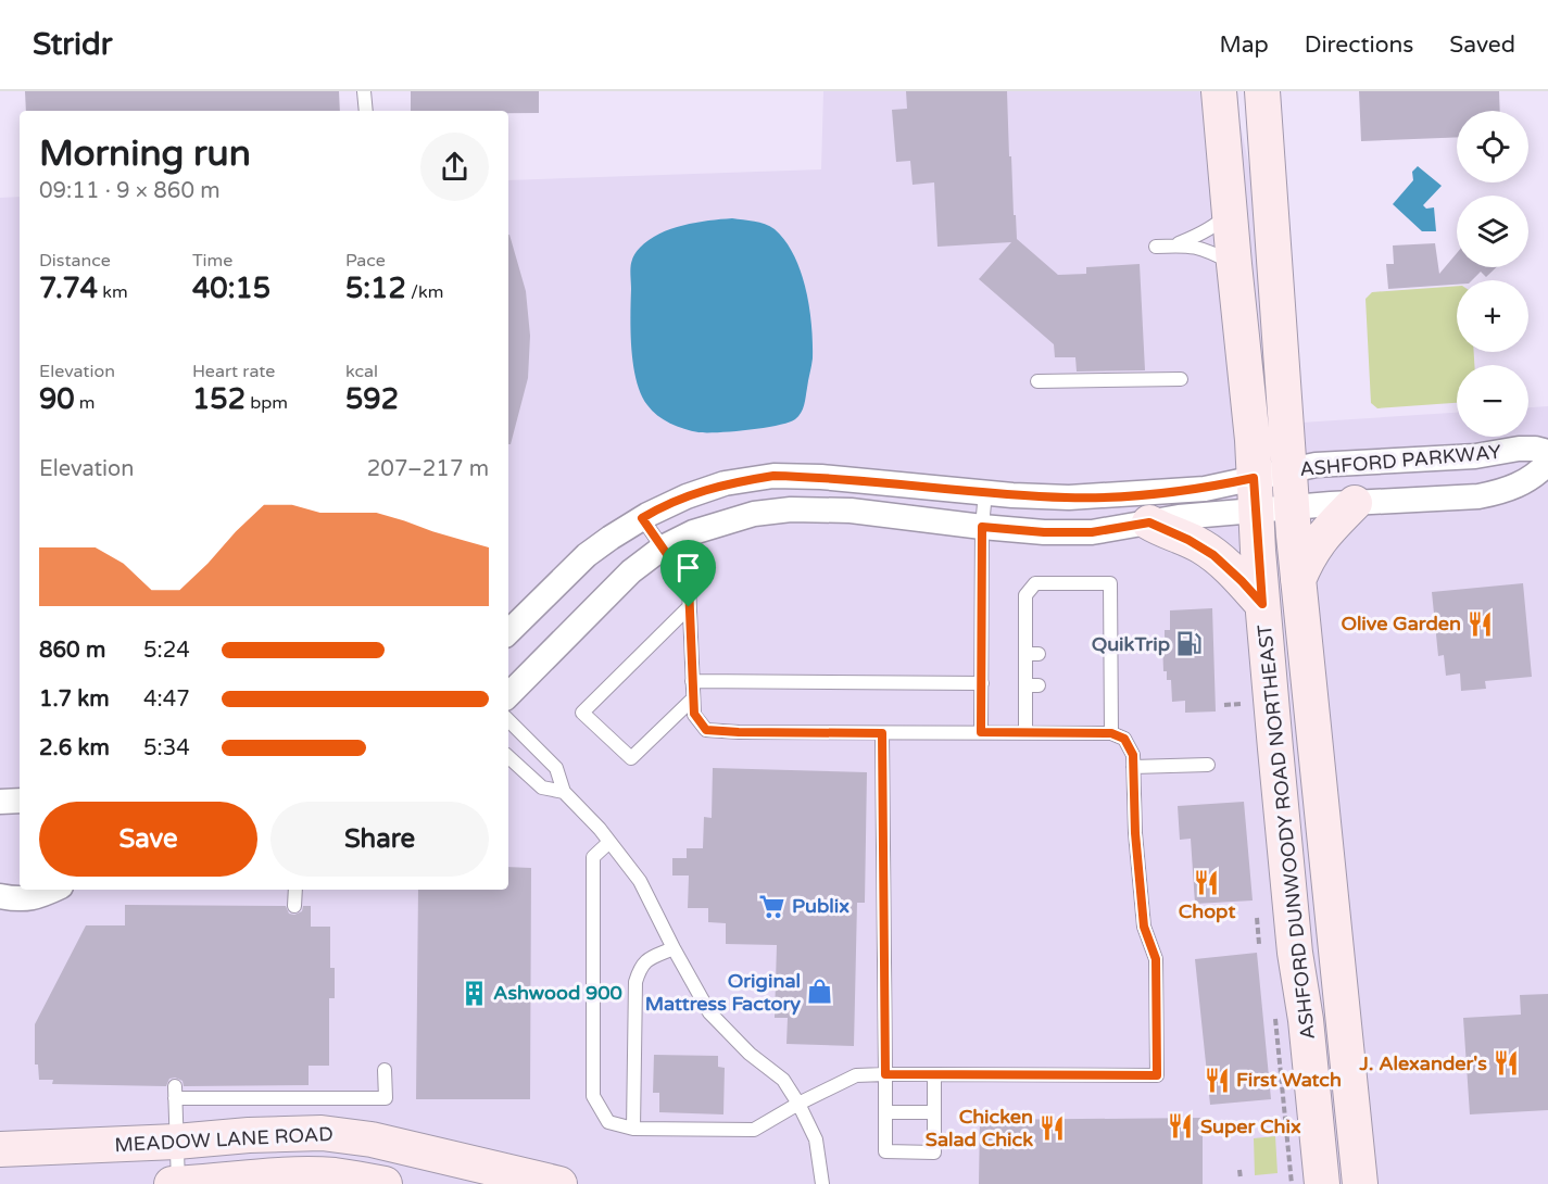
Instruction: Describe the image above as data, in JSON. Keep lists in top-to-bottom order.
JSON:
{
  "streets": {
    "main road": ["ASHFORD DUNWOODY ROAD NORTHEAST", "MEADOW LANE ROAD"],
    "street": ["ASHFORD PARKWAY"]
  },
  "crossings": [
    ["ASHFORD PARKWAY", "ASHFORD DUNWOODY ROAD NORTHEAST"]
  ],
  "places": {
    "restaurant": [
      "Olive Garden",
      "Chopt",
      "J. Alexander's",
      "First Watch",
      "Super Chix",
      "Chicken Salad Chick"
    ],
    "fuel station": ["QuikTrip"],
    "supermarket": ["Publix"],
    "shop": ["Original Mattress Factory"],
    "building": ["Ashwood 900"]
  },
  "page": {
    "header": "Stridr",
    "nav": ["Map", "Directions", "Saved"],
    "map_buttons": ["+", "−"],
    "heading": ["Morning run", "09:11 · 9 × 860 m"],
    "stats": [
      ["Distance", "7.74 km"],
      ["Time", "40:15"],
      ["Pace", "5:12 /km"],
      ["Elevation", "90 m"],
      ["Heart rate", "152 bpm"],
      ["kcal", "592"]
    ],
    "chart": ["Elevation", "207–217 m"],
    "list": [
      {
        "name": "860 m",
        "note": "5:24"
      },
      {
        "name": "1.7 km",
        "note": "4:47"
      },
      {
        "name": "2.6 km",
        "note": "5:34"
      }
    ],
    "buttons": ["Save", "Share"]
  }
}
